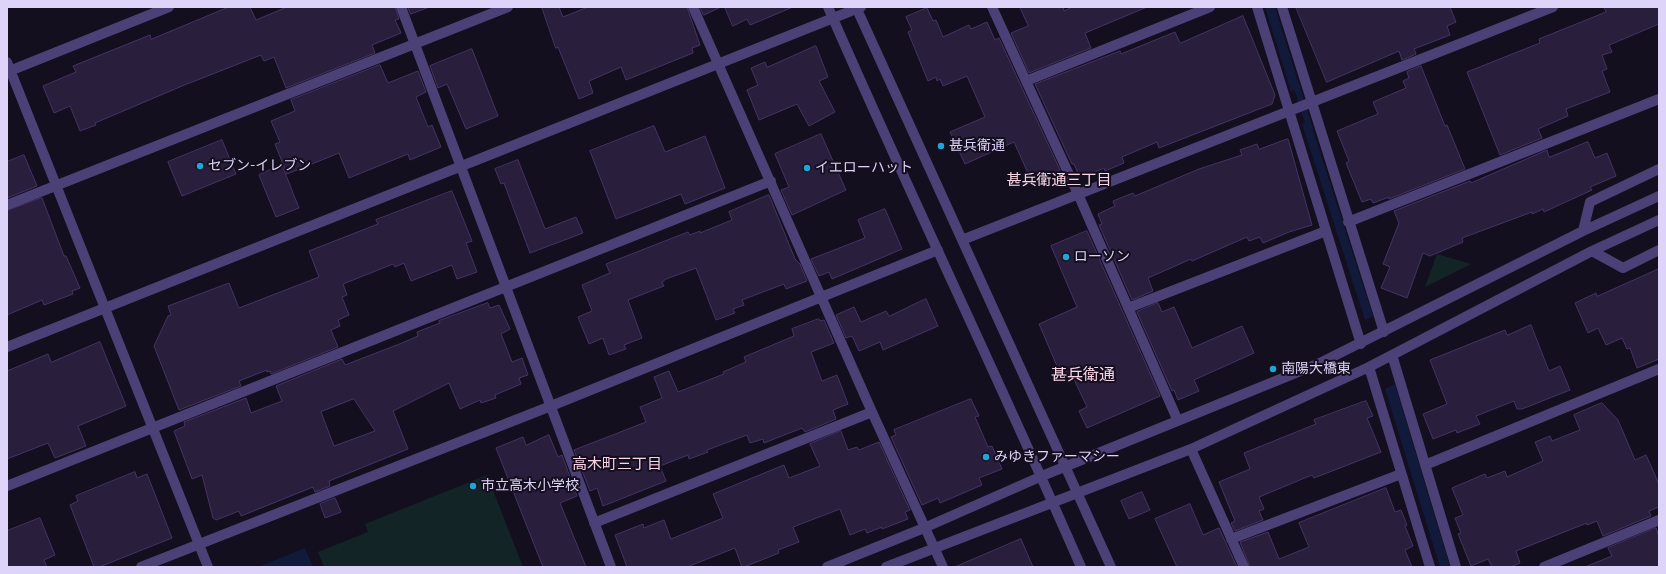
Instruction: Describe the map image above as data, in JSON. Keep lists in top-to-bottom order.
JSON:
{
  "districts": ["甚兵衛通三丁目", "甚兵衛通", "高木町三丁目"],
  "places": [
    "甚兵衛通",
    "セブン-イレブン",
    "イエローハット",
    "ローソン",
    "南陽大橋東",
    "みゆきファーマシー",
    "市立高木小学校"
  ]
}
